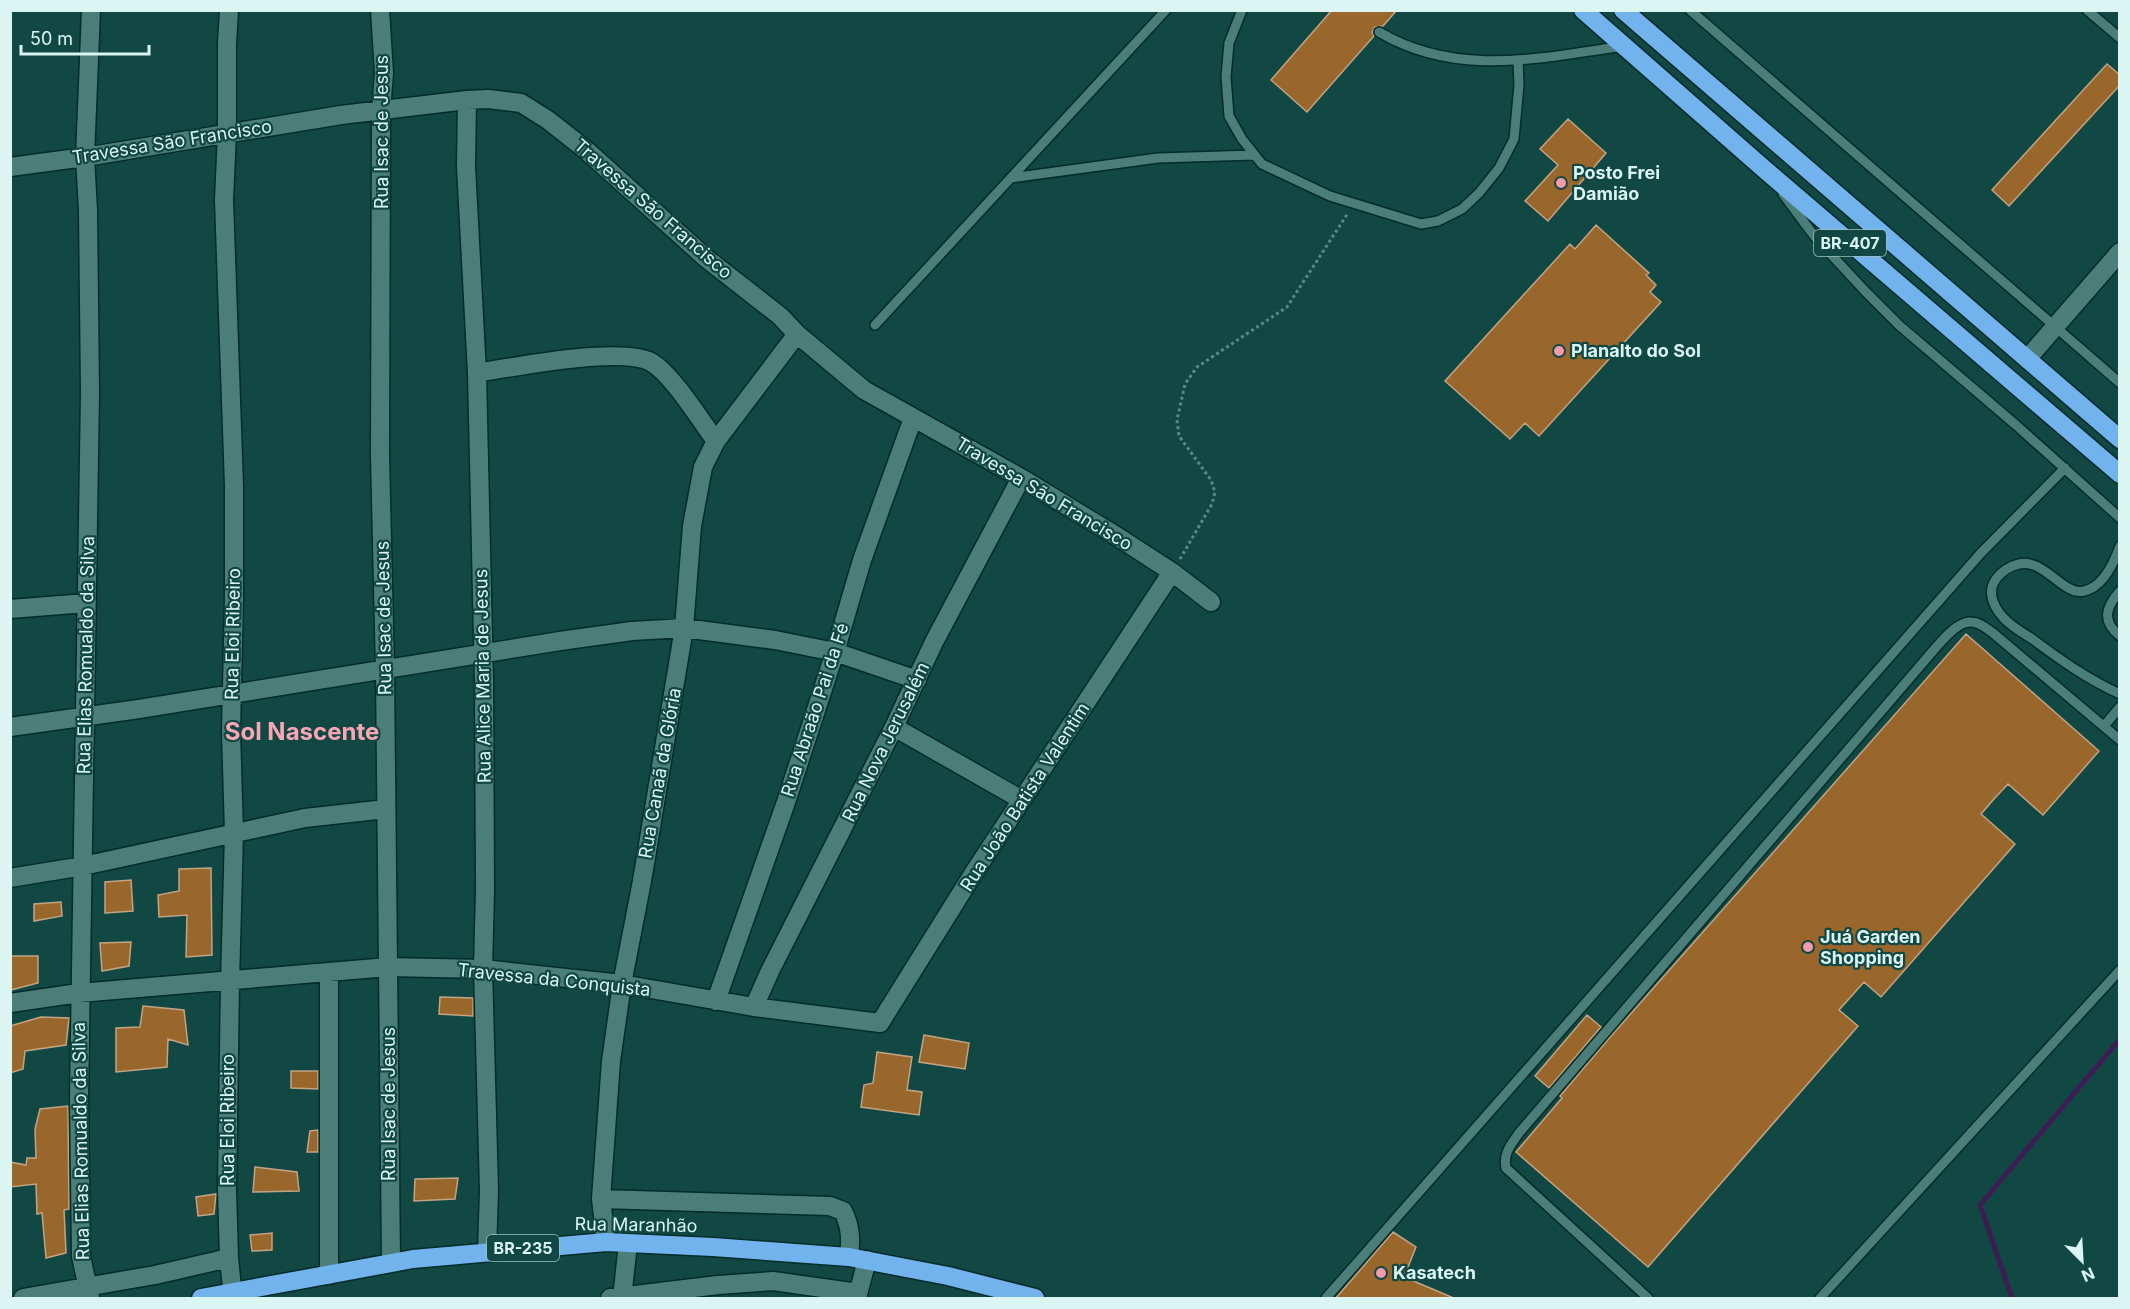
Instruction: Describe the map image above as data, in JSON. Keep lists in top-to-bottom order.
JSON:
{
  "streets": {
    "highway": ["BR-407", "Rua Maranhão", "BR-235"],
    "street": [
      "Rua Isac de Jesus",
      "Travessa São Francisco",
      "Rua Eloi Ribeiro",
      "Rua Elias Romualdo da Silva",
      "Rua Alice Maria de Jesus",
      "Rua Abraão Pai da Fé",
      "Rua Nova Jerusalém",
      "Rua Canaã da Glória",
      "Rua João Batista Valentim",
      "Travessa da Conquista"
    ]
  },
  "crossings": [
    ["Rua Isac de Jesus", "Travessa São Francisco"],
    ["Rua Isac de Jesus", "Travessa da Conquista"],
    ["Rua Isac de Jesus", "Rua Maranhão"],
    ["Travessa São Francisco", "Rua Eloi Ribeiro"],
    ["Travessa São Francisco", "Rua Elias Romualdo da Silva"],
    ["Travessa São Francisco", "Rua Alice Maria de Jesus"],
    ["Travessa São Francisco", "Rua Abraão Pai da Fé"],
    ["Travessa São Francisco", "Rua Nova Jerusalém"],
    ["Travessa São Francisco", "Rua Canaã da Glória"],
    ["Travessa São Francisco", "Rua João Batista Valentim"],
    ["Rua Eloi Ribeiro", "Travessa da Conquista"],
    ["Rua Eloi Ribeiro", "Rua Maranhão"],
    ["Rua Elias Romualdo da Silva", "Travessa da Conquista"],
    ["Rua Alice Maria de Jesus", "Travessa da Conquista"],
    ["Rua Alice Maria de Jesus", "Rua Maranhão"],
    ["Rua Abraão Pai da Fé", "Travessa da Conquista"],
    ["Rua Nova Jerusalém", "Travessa da Conquista"],
    ["Rua Canaã da Glória", "Travessa da Conquista"],
    ["Rua Canaã da Glória", "Rua Maranhão"],
    ["Rua João Batista Valentim", "Travessa da Conquista"]
  ],
  "districts": ["Sol Nascente"],
  "places": [
    "Posto Frei Damião",
    "Planalto do Sol",
    "Juá Garden Shopping",
    "Kasatech"
  ],
  "scale_bar": "50 m",
  "north": "bottom right"
}
